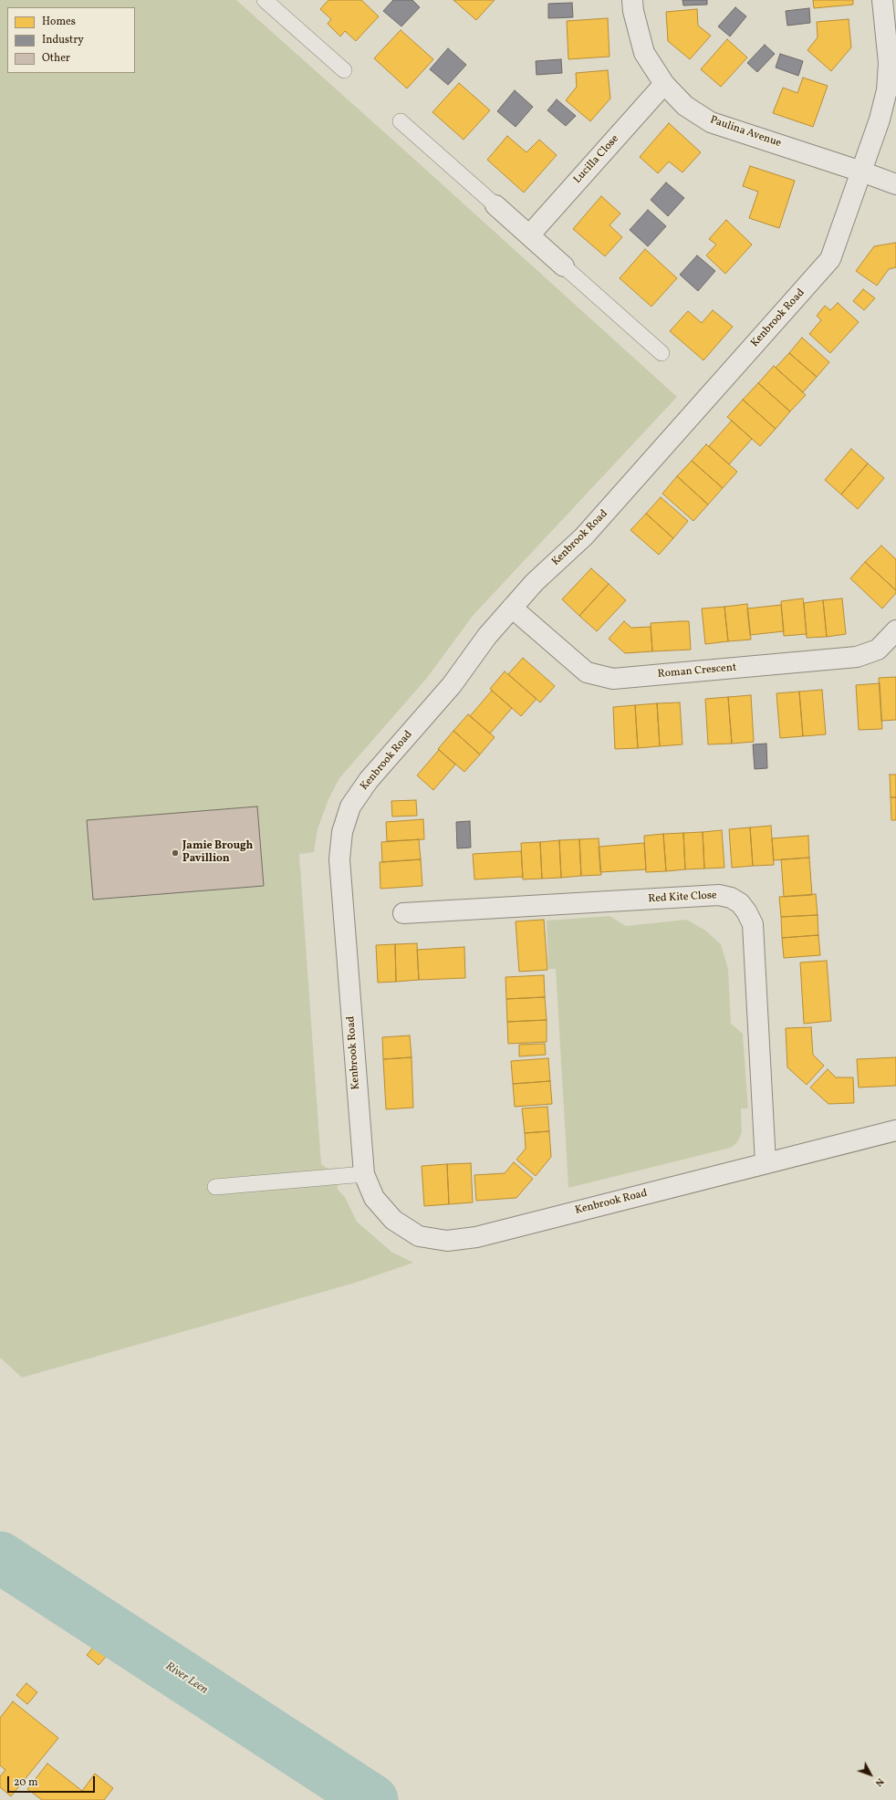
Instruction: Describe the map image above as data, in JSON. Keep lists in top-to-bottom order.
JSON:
{
  "streets": {
    "street": [
      "Paulina Avenue",
      "Lucilla Close",
      "Kenbrook Road",
      "Roman Crescent",
      "Red Kite Close"
    ]
  },
  "crossings": [
    ["Paulina Avenue", "Lucilla Close"],
    ["Paulina Avenue", "Kenbrook Road"],
    ["Kenbrook Road", "Roman Crescent"],
    ["Kenbrook Road", "Red Kite Close"]
  ],
  "water": ["River Leen"],
  "places": ["Jamie Brough Pavillion"],
  "legend": ["Homes", "Industry", "Other"],
  "scale_bar": "20 m",
  "north": "bottom right"
}
